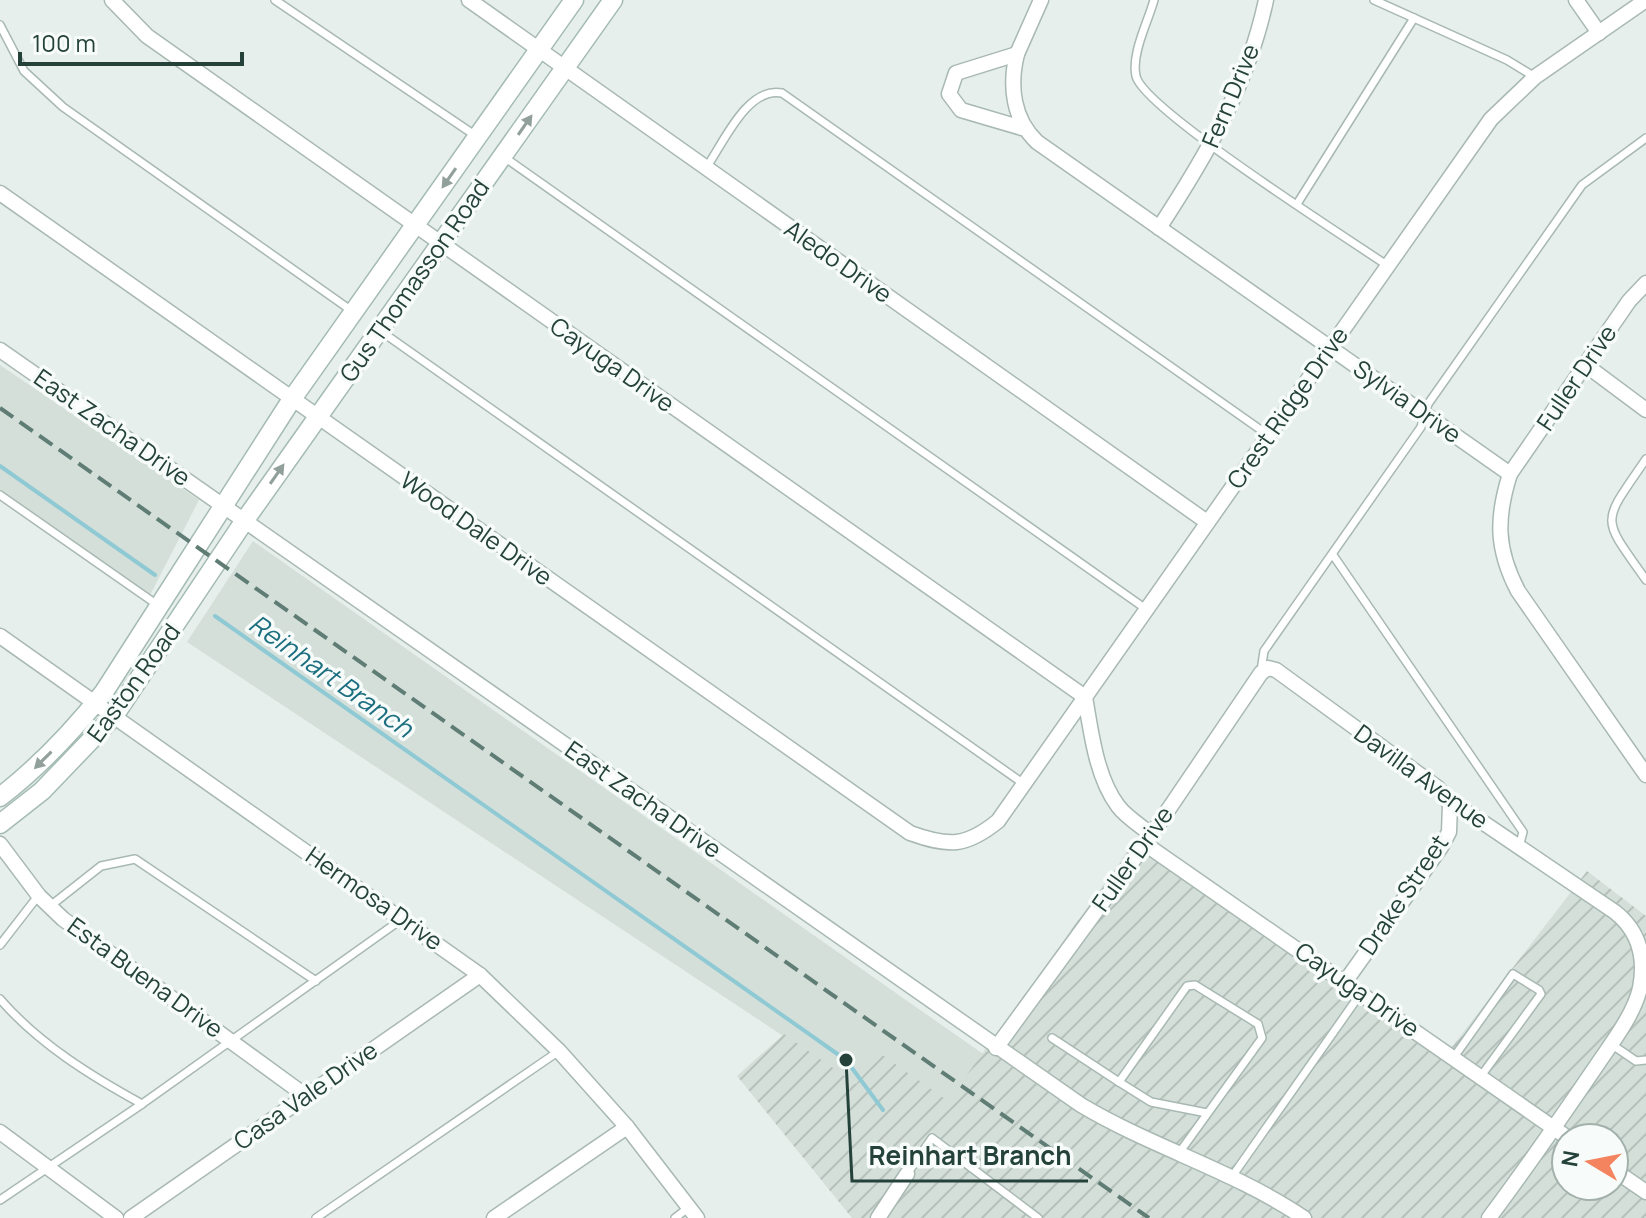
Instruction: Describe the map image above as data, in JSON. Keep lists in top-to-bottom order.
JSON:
{
  "streets": {
    "main road": ["Gus Thomasson Road", "Easton Road"],
    "street": [
      "Fern Drive",
      "Aledo Drive",
      "Cayuga Drive",
      "Fuller Drive",
      "Sylvia Drive",
      "Crest Ridge Drive",
      "East Zacha Drive",
      "Wood Dale Drive",
      "Davilla Avenue",
      "Drake Street",
      "Hermosa Drive",
      "Esta Buena Drive",
      "Casa Vale Drive"
    ]
  },
  "crossings": [
    ["Fern Drive", "Sylvia Drive"],
    ["Aledo Drive", "Gus Thomasson Road"],
    ["Aledo Drive", "Crest Ridge Drive"],
    ["Gus Thomasson Road", "Cayuga Drive"],
    ["Gus Thomasson Road", "East Zacha Drive"],
    ["Gus Thomasson Road", "Wood Dale Drive"],
    ["Gus Thomasson Road", "Easton Road"],
    ["Cayuga Drive", "Fuller Drive"],
    ["Cayuga Drive", "Crest Ridge Drive"],
    ["Cayuga Drive", "Drake Street"],
    ["Fuller Drive", "Sylvia Drive"],
    ["Fuller Drive", "East Zacha Drive"],
    ["Fuller Drive", "Davilla Avenue"],
    ["Sylvia Drive", "Crest Ridge Drive"],
    ["Crest Ridge Drive", "Wood Dale Drive"],
    ["Easton Road", "Hermosa Drive"],
    ["Davilla Avenue", "Drake Street"],
    ["Hermosa Drive", "Casa Vale Drive"],
    ["Esta Buena Drive", "Casa Vale Drive"]
  ],
  "water": ["Reinhart Branch"],
  "places": ["Reinhart Branch"],
  "scale_bar": "100 m",
  "north": "left"
}
